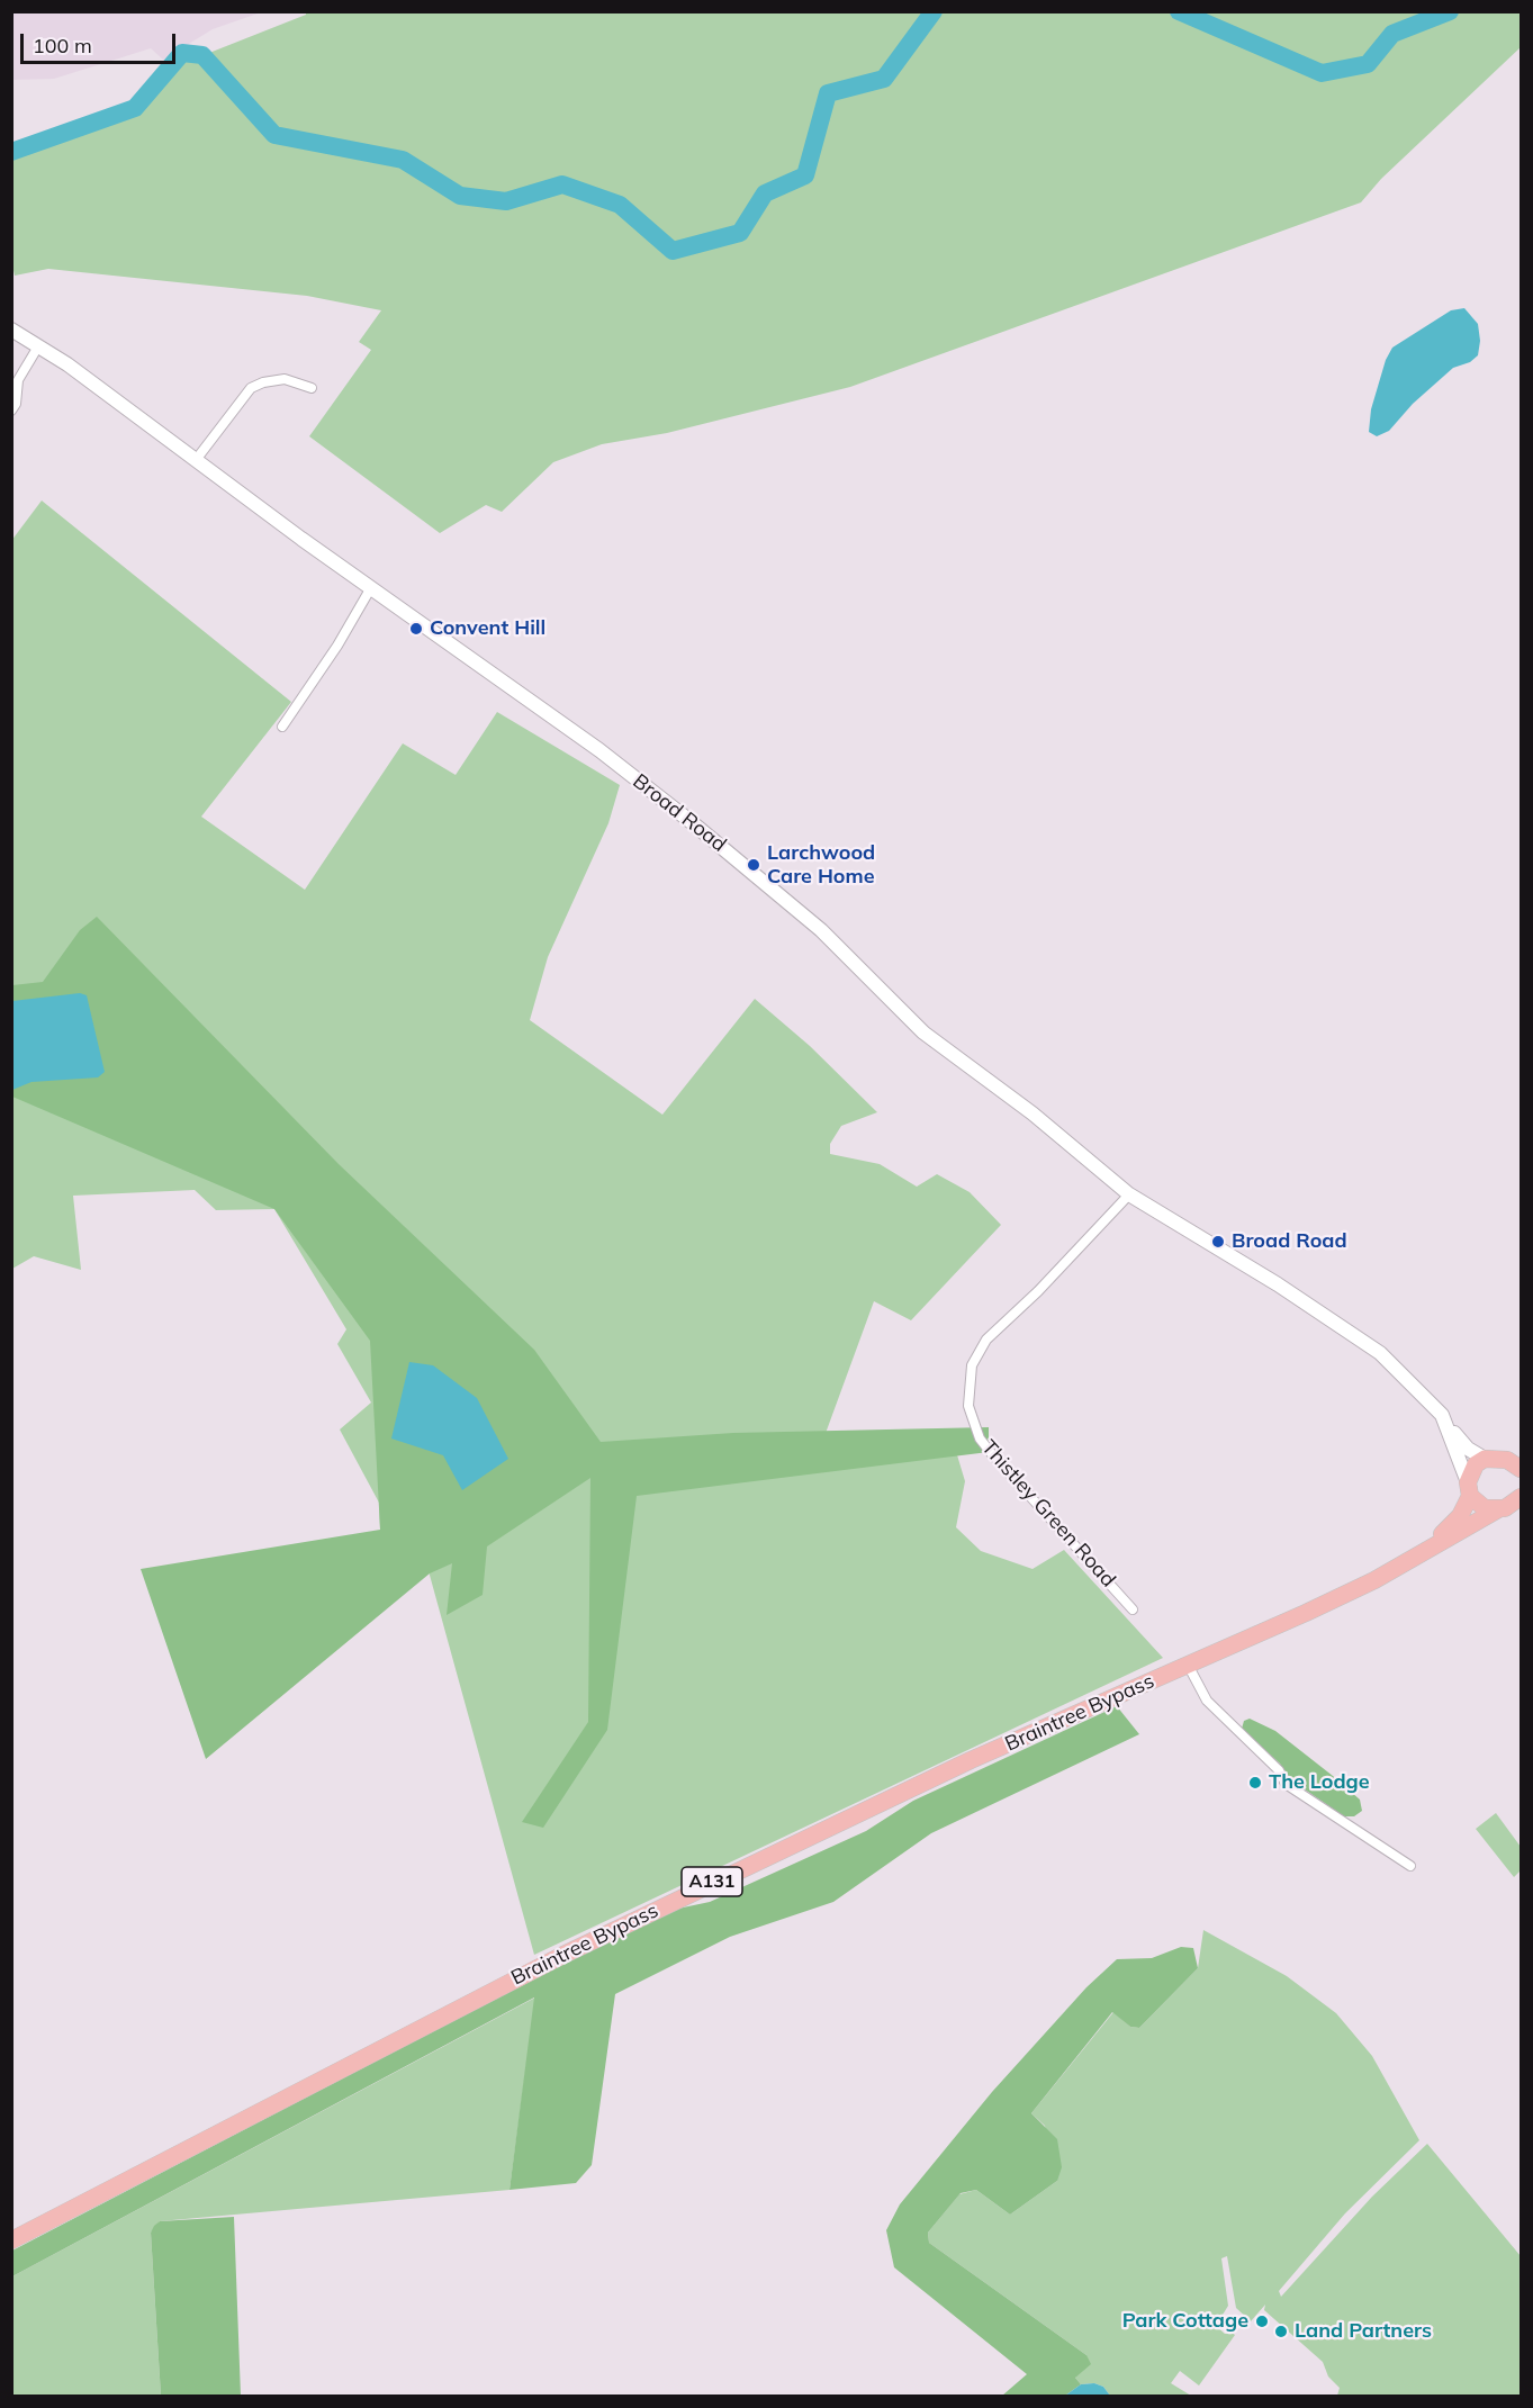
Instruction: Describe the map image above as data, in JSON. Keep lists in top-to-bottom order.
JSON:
{
  "streets": {
    "highway": ["Broad Road", "Braintree Bypass", "A131"],
    "street": ["Thistley Green Road"]
  },
  "crossings": [
    ["Broad Road", "Thistley Green Road"],
    ["Broad Road", "Braintree Bypass"],
    ["Broad Road", "A131"],
    ["Braintree Bypass", "A131"]
  ],
  "places": [
    "Convent Hill",
    "Larchwood Care Home",
    "Broad Road",
    "The Lodge",
    "Park Cottage",
    "Land Partners"
  ],
  "scale_bar": "100 m"
}
